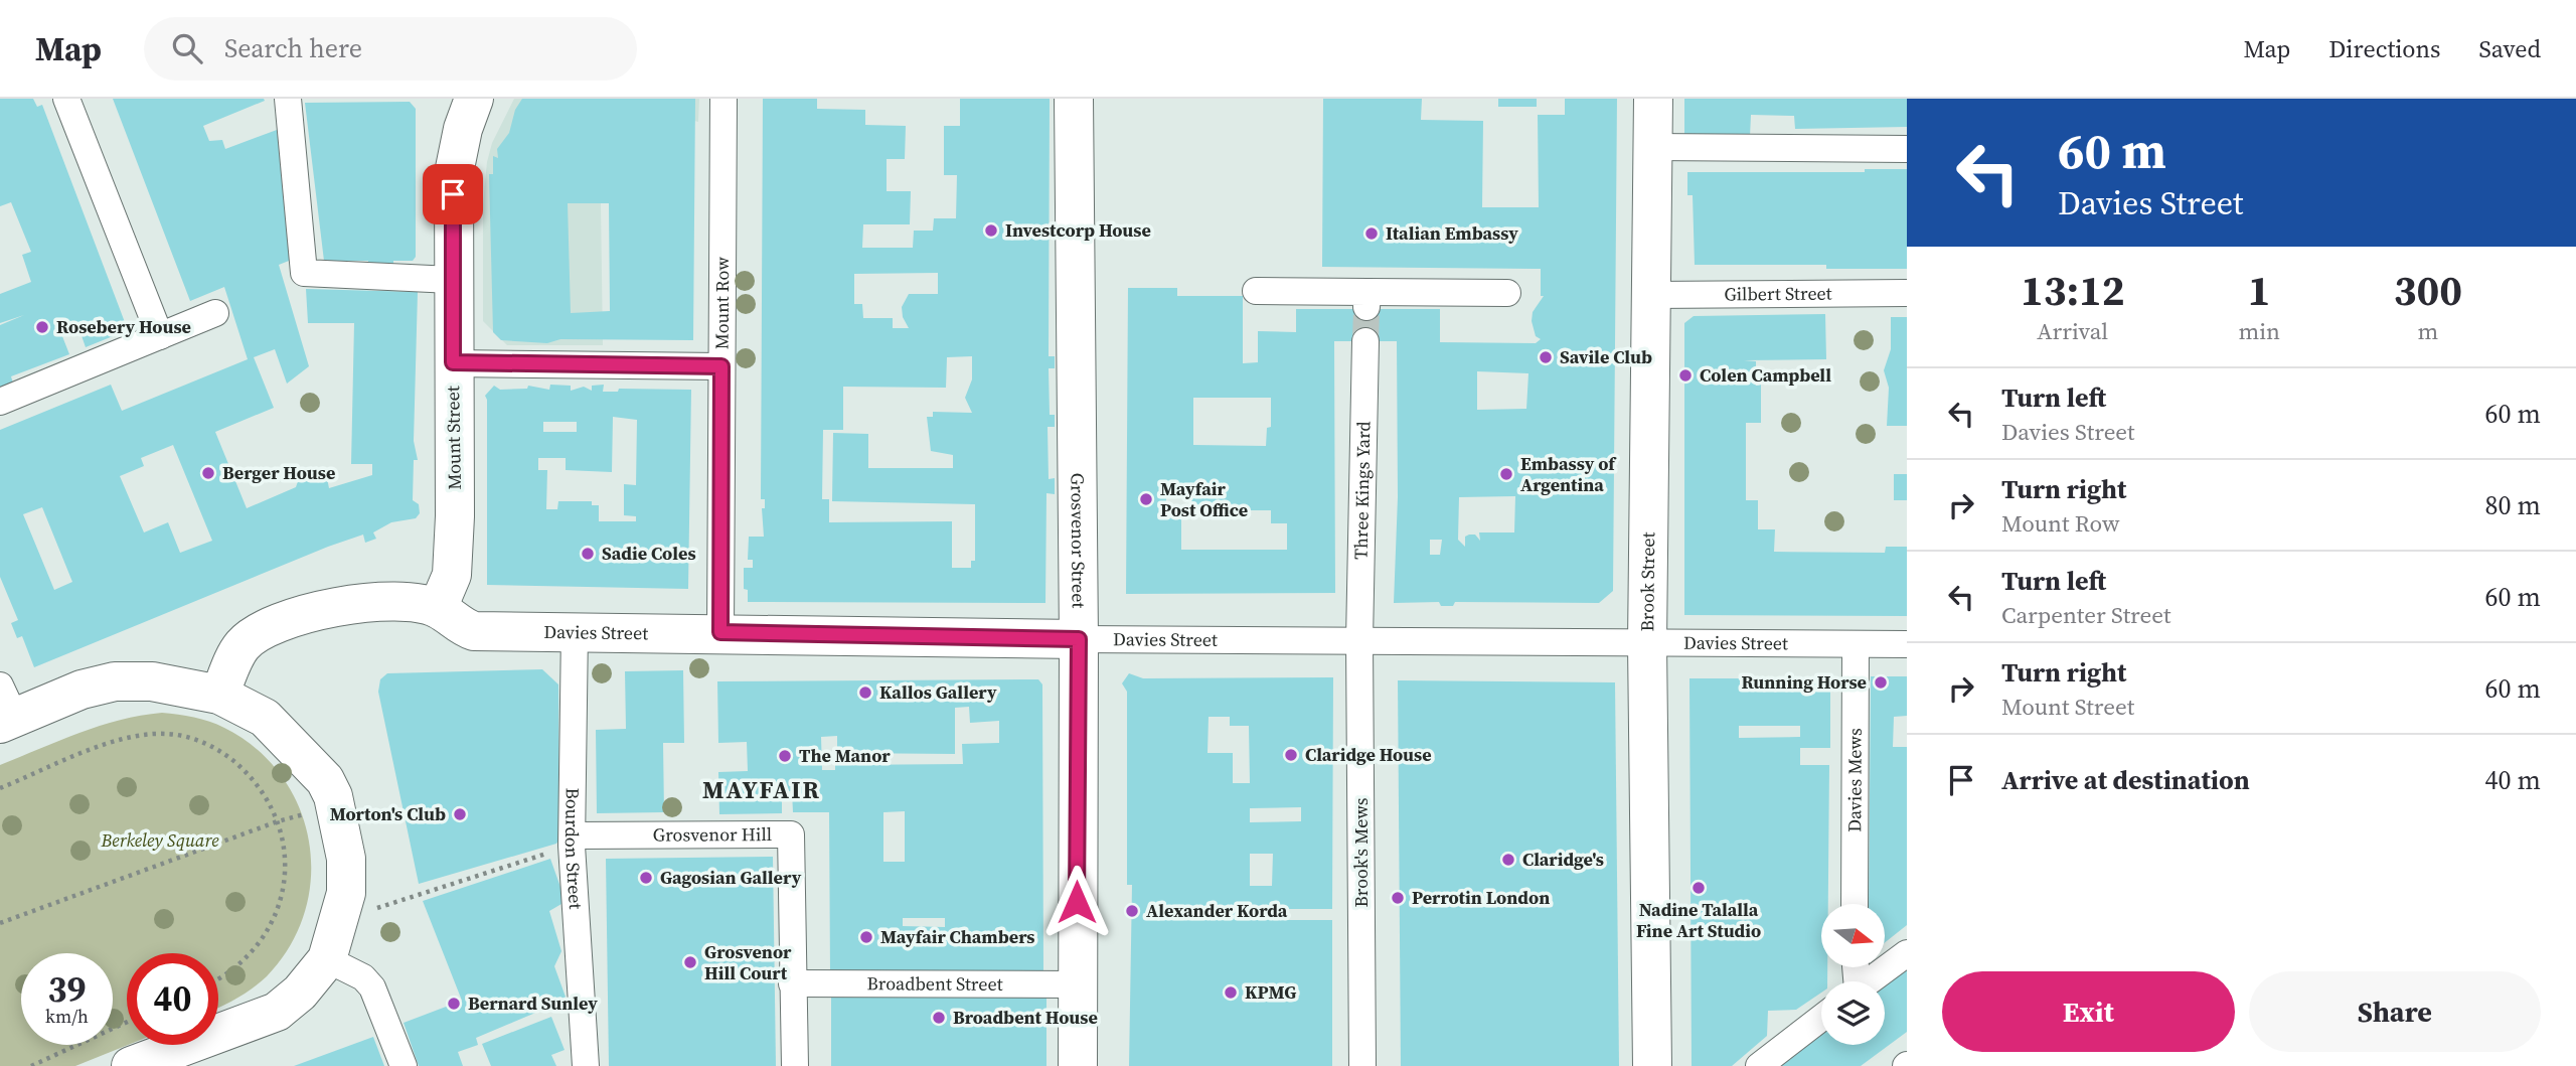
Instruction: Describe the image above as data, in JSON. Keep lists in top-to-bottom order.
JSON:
{
  "streets": {
    "street": [
      "Gilbert Street",
      "Mount Row",
      "Mount Street",
      "Three Kings Yard",
      "Grosvenor Street",
      "Brook Street",
      "Davies Street",
      "Davies Mews",
      "Grosvenor Hill",
      "Bourdon Street",
      "Brook's Mews",
      "Broadbent Street"
    ]
  },
  "crossings": [
    ["Gilbert Street", "Brook Street"],
    ["Mount Row", "Davies Street"],
    ["Mount Street", "Davies Street"],
    ["Three Kings Yard", "Davies Street"],
    ["Three Kings Yard", "Brook's Mews"],
    ["Grosvenor Street", "Davies Street"],
    ["Grosvenor Street", "Broadbent Street"],
    ["Brook Street", "Davies Street"],
    ["Davies Street", "Davies Mews"],
    ["Davies Street", "Bourdon Street"],
    ["Davies Street", "Brook's Mews"],
    ["Grosvenor Hill", "Bourdon Street"],
    ["Grosvenor Hill", "Broadbent Street"]
  ],
  "districts": ["MAYFAIR"],
  "parks": ["Berkeley Square"],
  "places": [
    "Investcorp House",
    "Italian Embassy",
    "Rosebery House",
    "Savile Club",
    "Colen Campbell",
    "Berger House",
    "Embassy of Argentina",
    "Mayfair Post Office",
    "Sadie Coles",
    "Running Horse",
    "Kallos Gallery",
    "Claridge House",
    "The Manor",
    "Morton's Club",
    "Claridge's",
    "Gagosian Gallery",
    "Nadine Talalla Fine Art Studio",
    "Perrotin London",
    "Alexander Korda",
    "Mayfair Chambers",
    "Grosvenor Hill Court",
    "KPMG",
    "Bernard Sunley",
    "Broadbent House"
  ],
  "north": "right",
  "page": {
    "header": "Map",
    "search": "Search here",
    "nav": ["Map", "Directions", "Saved"],
    "turn": ["60 m", "Davies Street"],
    "eta": [
      "13:12",
      "Arrival",
      "1",
      "min",
      "300",
      "m"
    ],
    "list": [
      {
        "name": "Turn left",
        "note": "Davies Street",
        "value": "60 m"
      },
      {
        "name": "Turn right",
        "note": "Mount Row",
        "value": "80 m"
      },
      {
        "name": "Turn left",
        "note": "Carpenter Street",
        "value": "60 m"
      },
      {
        "name": "Turn right",
        "note": "Mount Street",
        "value": "60 m"
      },
      {
        "name": "Arrive at destination",
        "value": "40 m"
      }
    ],
    "speed": "39 km/h",
    "limit": "40",
    "buttons": ["Exit", "Share"]
  }
}
